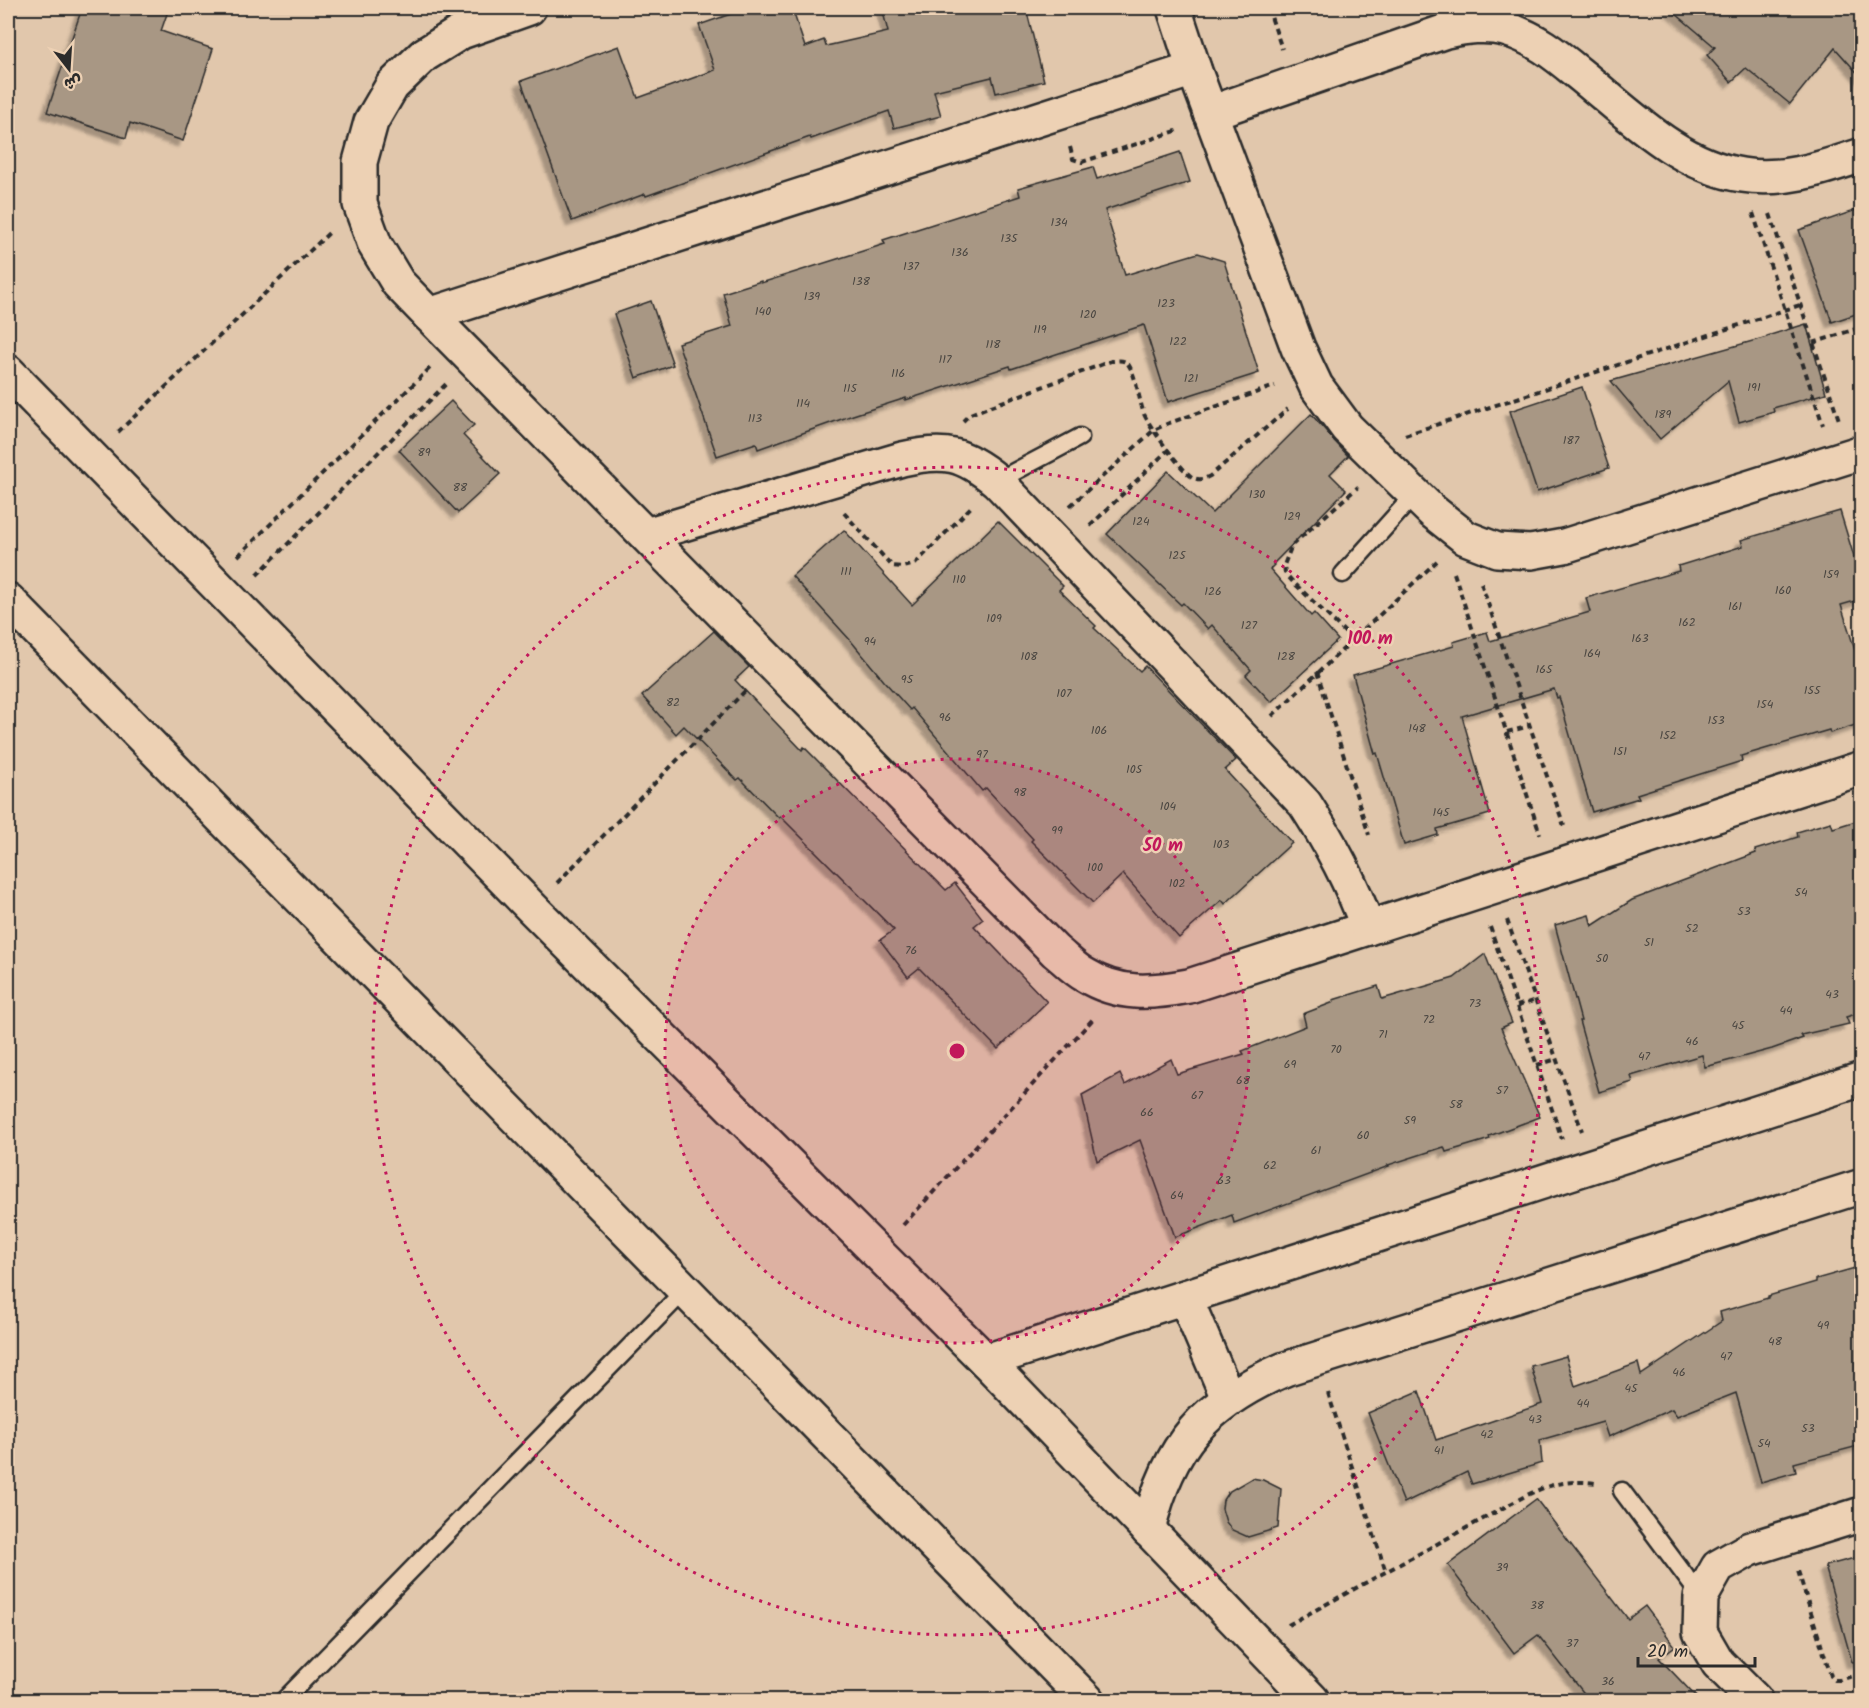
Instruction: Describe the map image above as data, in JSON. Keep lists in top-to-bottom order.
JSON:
{
  "house_numbers": [
    "134",
    "135",
    "136",
    "137",
    "138",
    "139",
    "123",
    "140",
    "120",
    "119",
    "122",
    "118",
    "117",
    "116",
    "121",
    "191",
    "115",
    "114",
    "189",
    "113",
    "187",
    "89",
    "88",
    "130",
    "129",
    "124",
    "125",
    "111",
    "159",
    "110",
    "160",
    "126",
    "161",
    "109",
    "162",
    "127",
    "163",
    "94",
    "164",
    "108",
    "128",
    "165",
    "95",
    "155",
    "107",
    "82",
    "154",
    "96",
    "153",
    "148",
    "106",
    "152",
    "151",
    "97",
    "105",
    "98",
    "104",
    "145",
    "99",
    "103",
    "100",
    "102",
    "54",
    "53",
    "52",
    "51",
    "76",
    "50",
    "43",
    "73",
    "44",
    "72",
    "45",
    "71",
    "46",
    "70",
    "47",
    "69",
    "68",
    "57",
    "67",
    "58",
    "66",
    "59",
    "60",
    "61",
    "62",
    "63",
    "64",
    "49",
    "48",
    "47",
    "46",
    "45",
    "44",
    "43",
    "53",
    "42",
    "54",
    "41",
    "39",
    "38",
    "37",
    "36"
  ],
  "scale_bar": "20 m",
  "north": "bottom",
  "rings": ["100 m", "50 m"]
}
